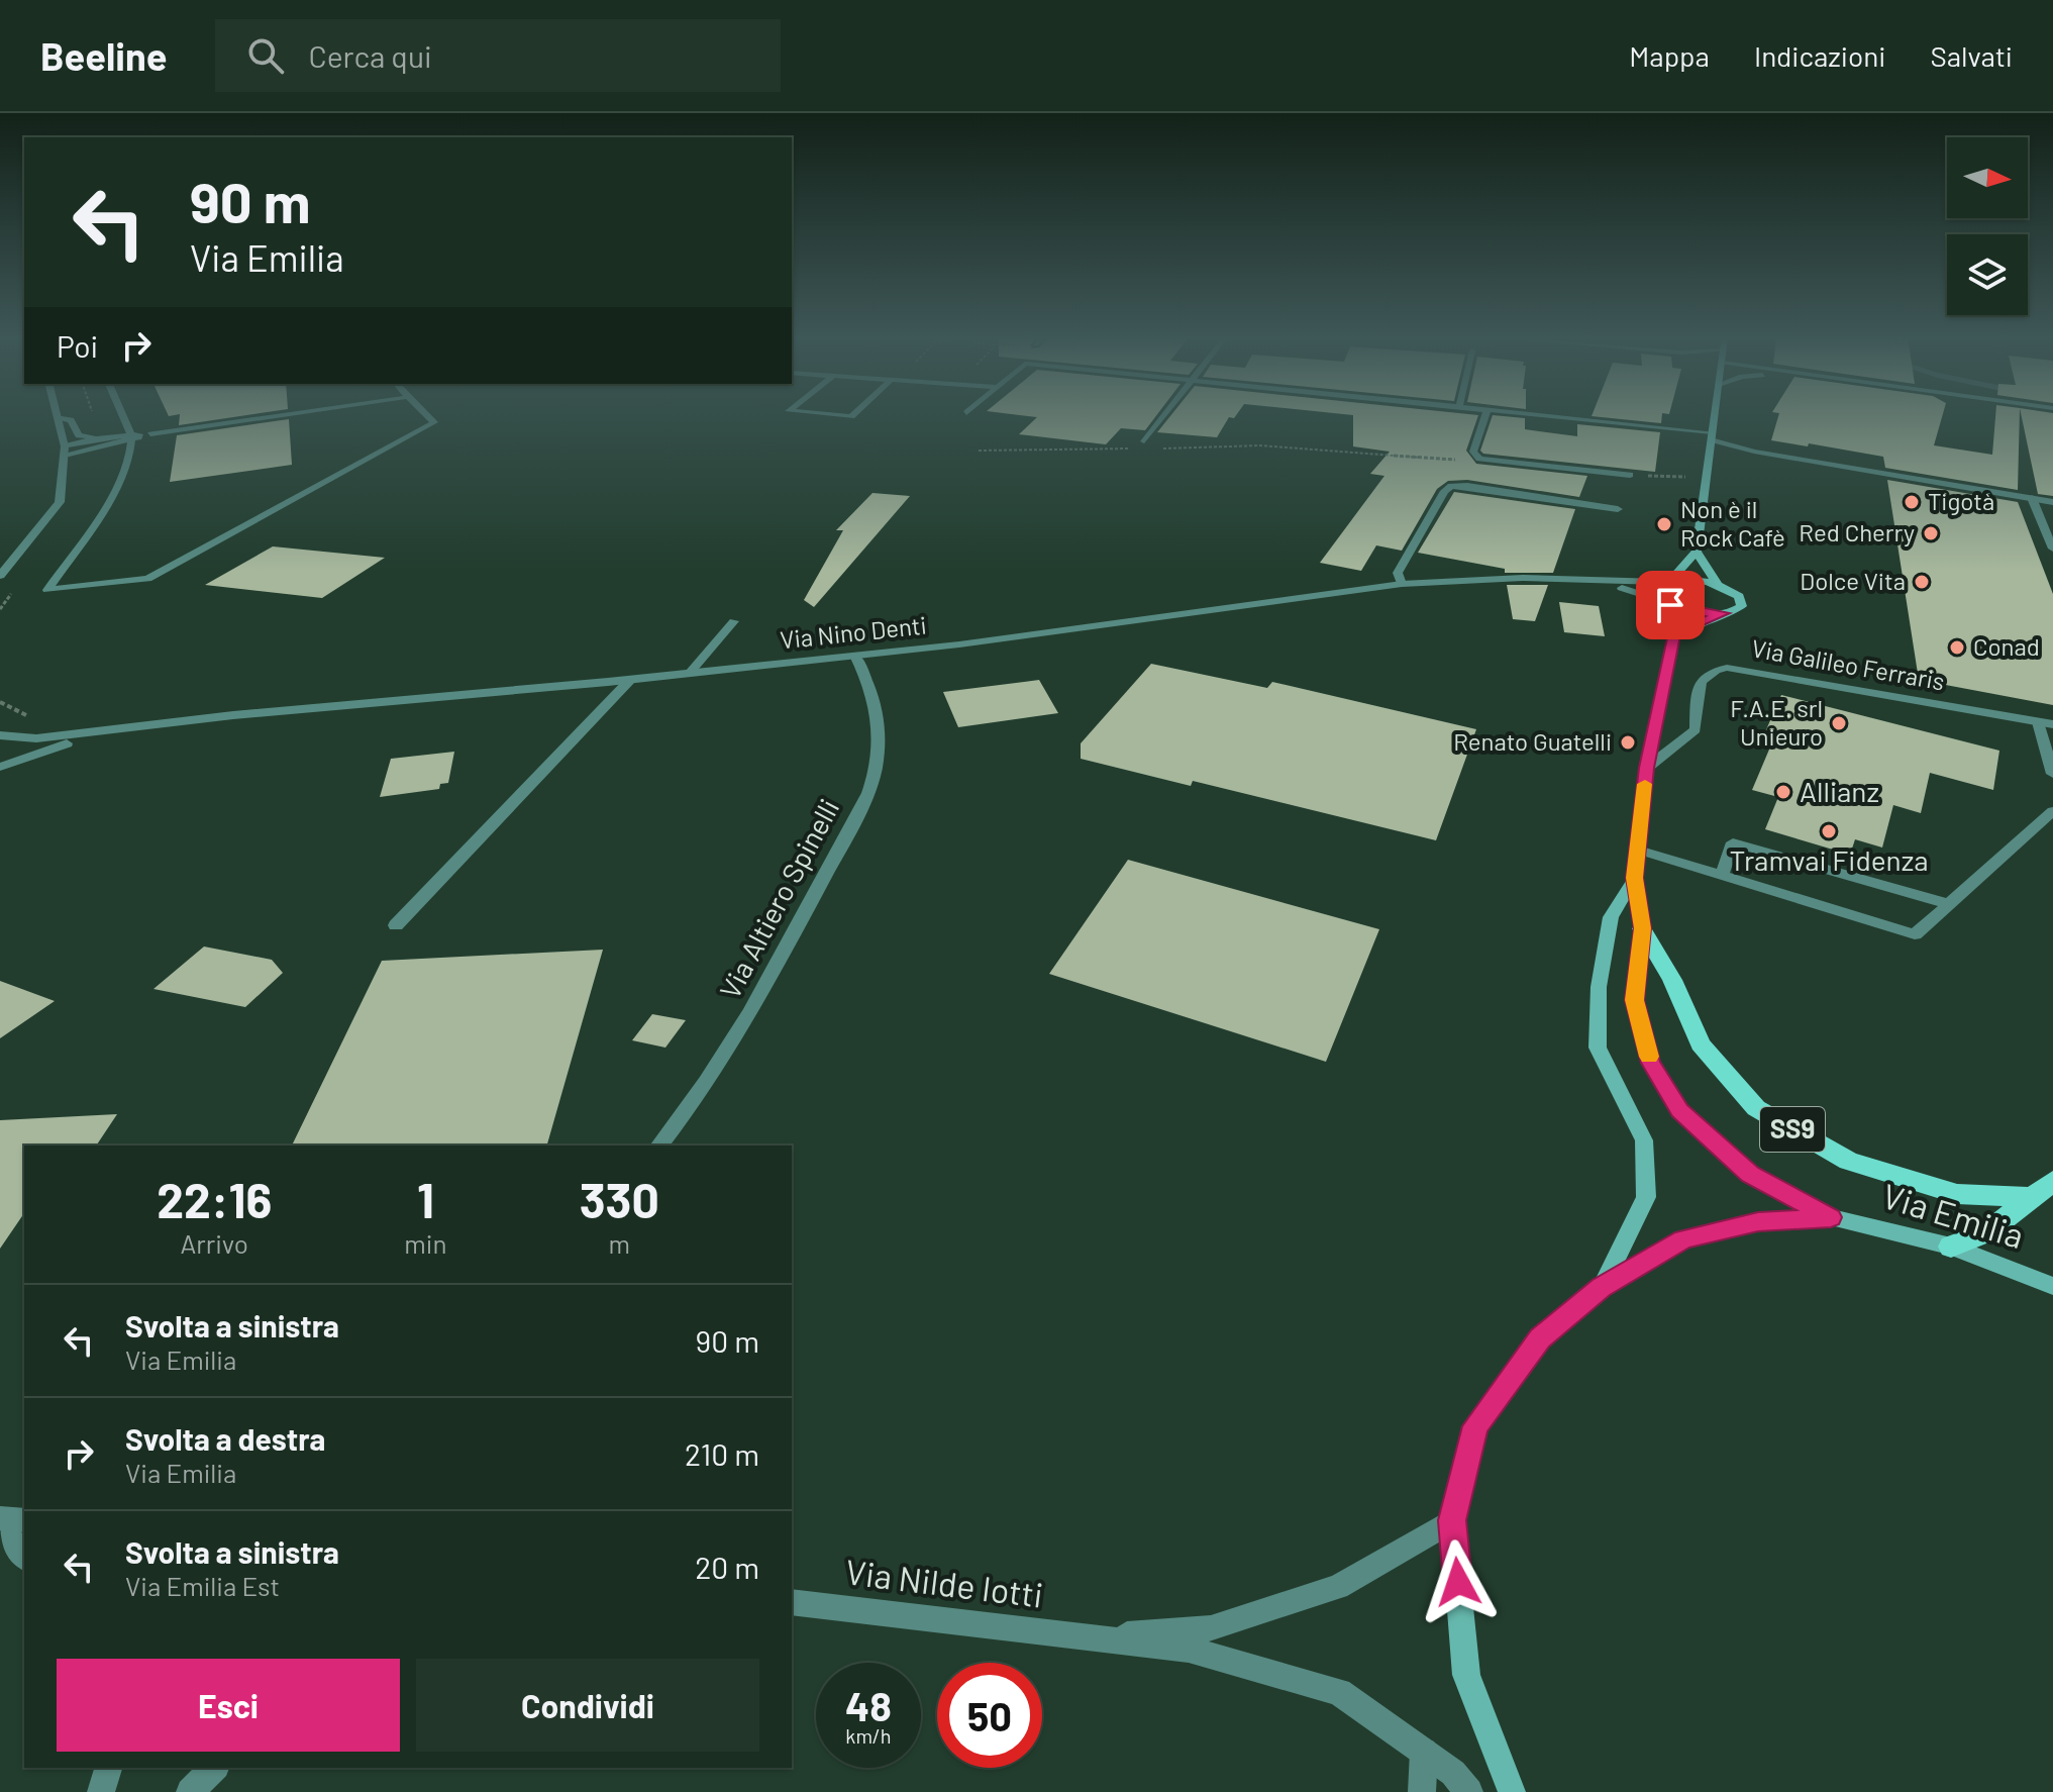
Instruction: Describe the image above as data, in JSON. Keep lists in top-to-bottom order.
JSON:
{
  "streets": {
    "main road": ["SS9", "Via Emilia"],
    "street": [
      "Via Nino Denti",
      "Via Galileo Ferraris",
      "Via Altiero Spinelli",
      "Via Nilde Iotti"
    ]
  },
  "crossings": [
    ["Via Nino Denti", "Via Altiero Spinelli"],
    ["Via Nino Denti", "SS9"],
    ["Via Nino Denti", "Via Emilia"],
    ["Via Galileo Ferraris", "Via Emilia"],
    ["SS9", "Via Emilia"],
    ["Via Emilia", "Via Nilde Iotti"]
  ],
  "places": [
    "Tigotà",
    "Non è il Rock Cafè",
    "Red Cherry",
    "Dolce Vita",
    "Conad",
    "F.A.E. srl Unieuro",
    "Renato Guatelli",
    "Allianz",
    "Tramvai Fidenza"
  ],
  "north": "right",
  "page": {
    "header": "Beeline",
    "search": "Cerca qui",
    "nav": ["Mappa", "Indicazioni", "Salvati"],
    "turn": ["90 m", "Via Emilia"],
    "then": "Poi",
    "eta": [
      "22:16",
      "Arrivo",
      "1",
      "min",
      "330",
      "m"
    ],
    "list": [
      {
        "name": "Svolta a sinistra",
        "note": "Via Emilia",
        "value": "90 m"
      },
      {
        "name": "Svolta a destra",
        "note": "Via Emilia",
        "value": "210 m"
      },
      {
        "name": "Svolta a sinistra",
        "note": "Via Emilia Est",
        "value": "20 m"
      }
    ],
    "buttons": ["Esci", "Condividi"],
    "speed": "48 km/h",
    "limit": "50"
  }
}
